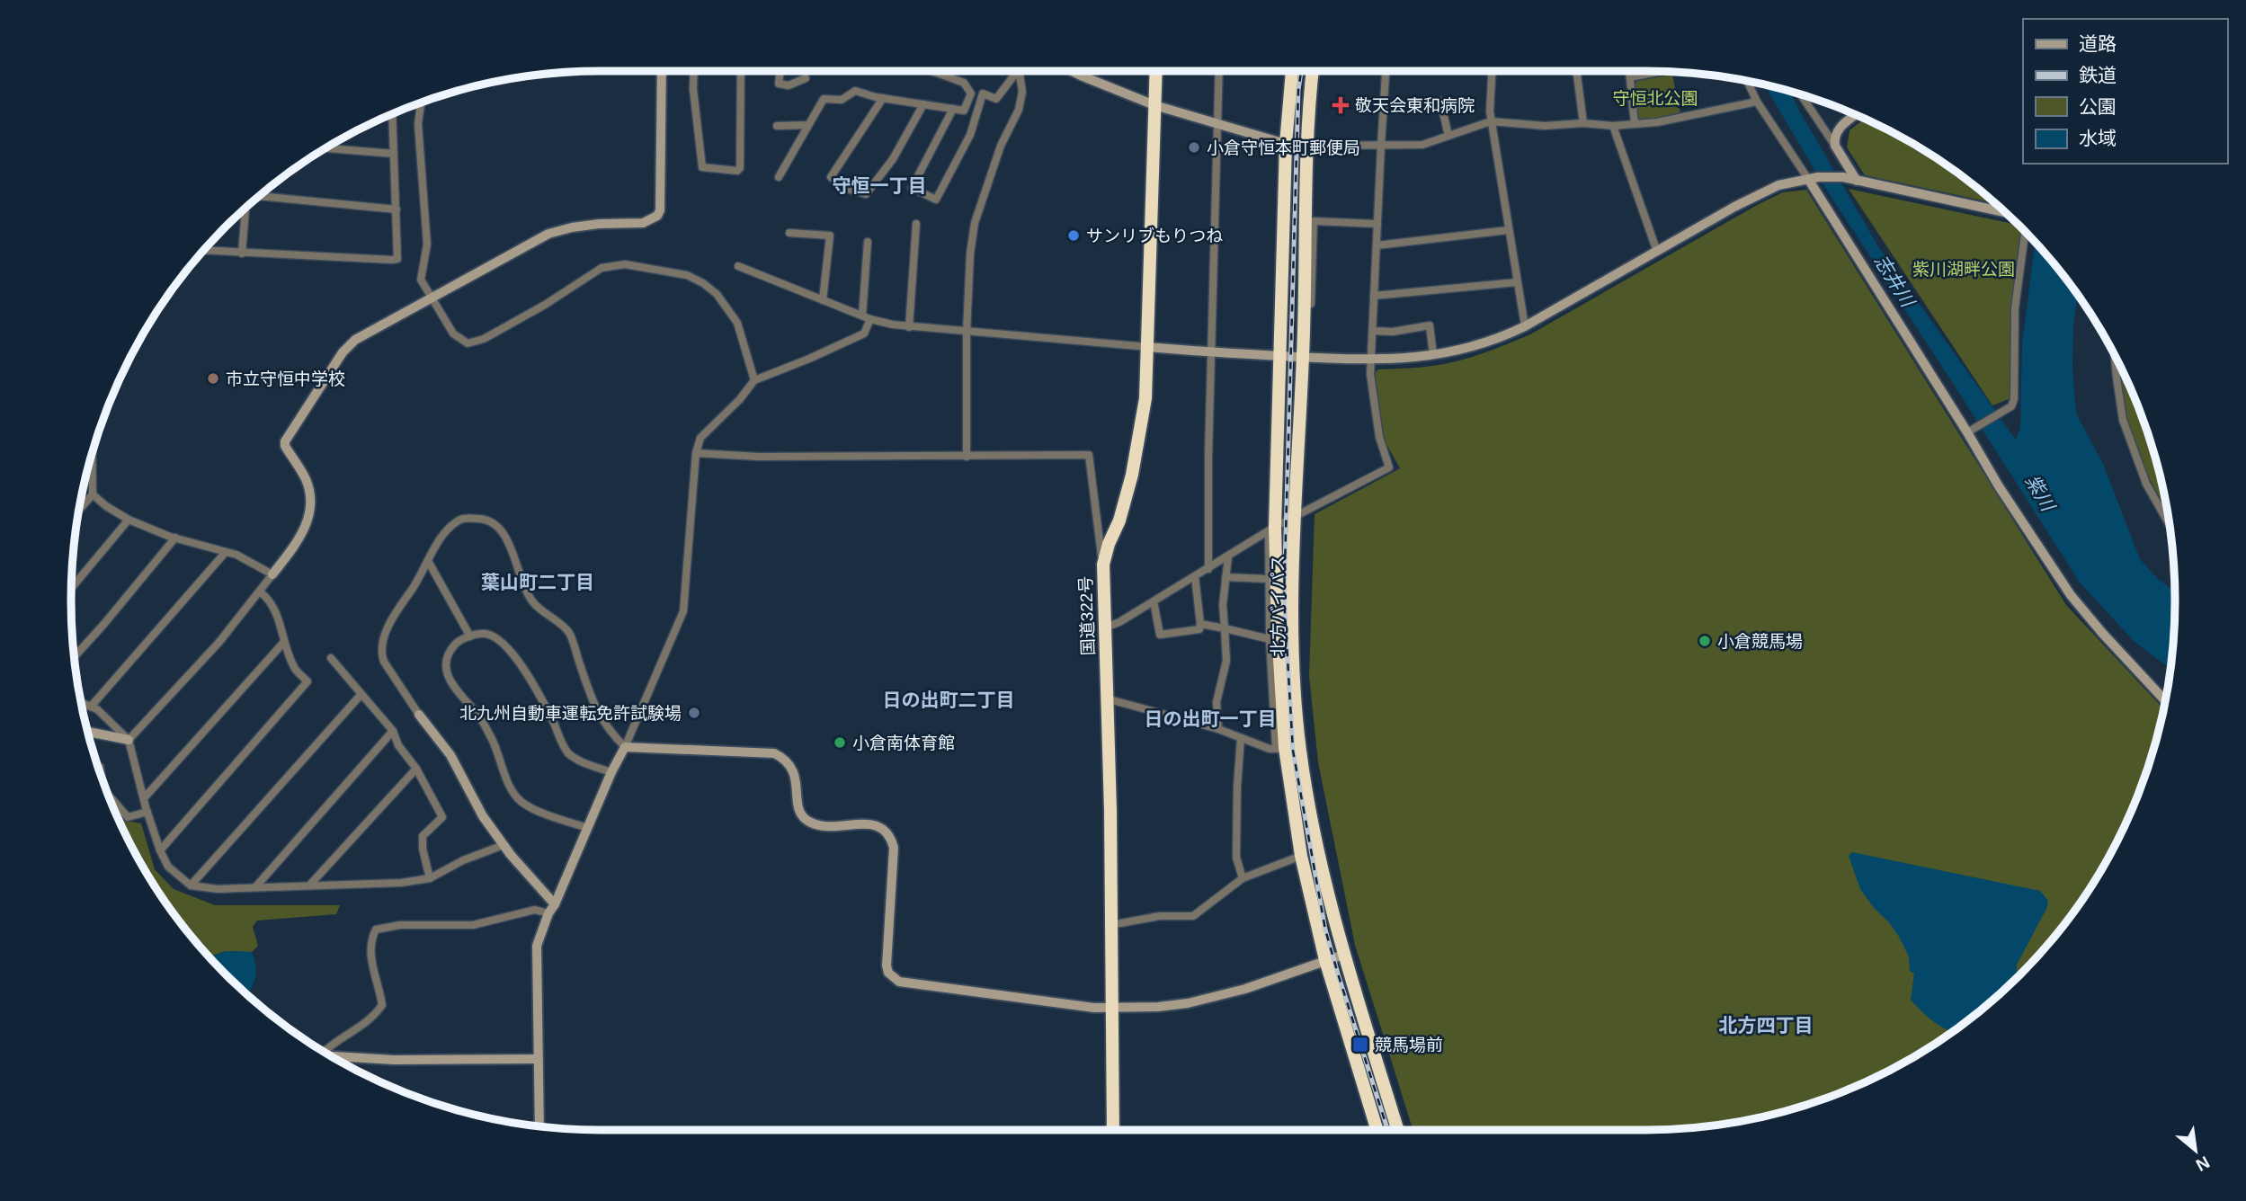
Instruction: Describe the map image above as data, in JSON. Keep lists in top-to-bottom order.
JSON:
{
  "streets": {
    "highway": ["北方バイパス", "国道322号"]
  },
  "districts": [
    "守恒一丁目",
    "葉山町二丁目",
    "日の出町二丁目",
    "日の出町一丁目",
    "北方四丁目"
  ],
  "water": ["志井川", "紫川"],
  "parks": ["守恒北公園", "紫川湖畔公園"],
  "places": {
    "health": ["敬天会東和病院"],
    "other": [
      "小倉守恒本町郵便局",
      "サンリブもりつね",
      "市立守恒中学校",
      "小倉競馬場",
      "北九州自動車運転免許試験場",
      "小倉南体育館"
    ],
    "transit": ["競馬場前"]
  },
  "legend": [
    "道路",
    "鉄道",
    "公園",
    "水域"
  ],
  "north": "bottom right"
}
